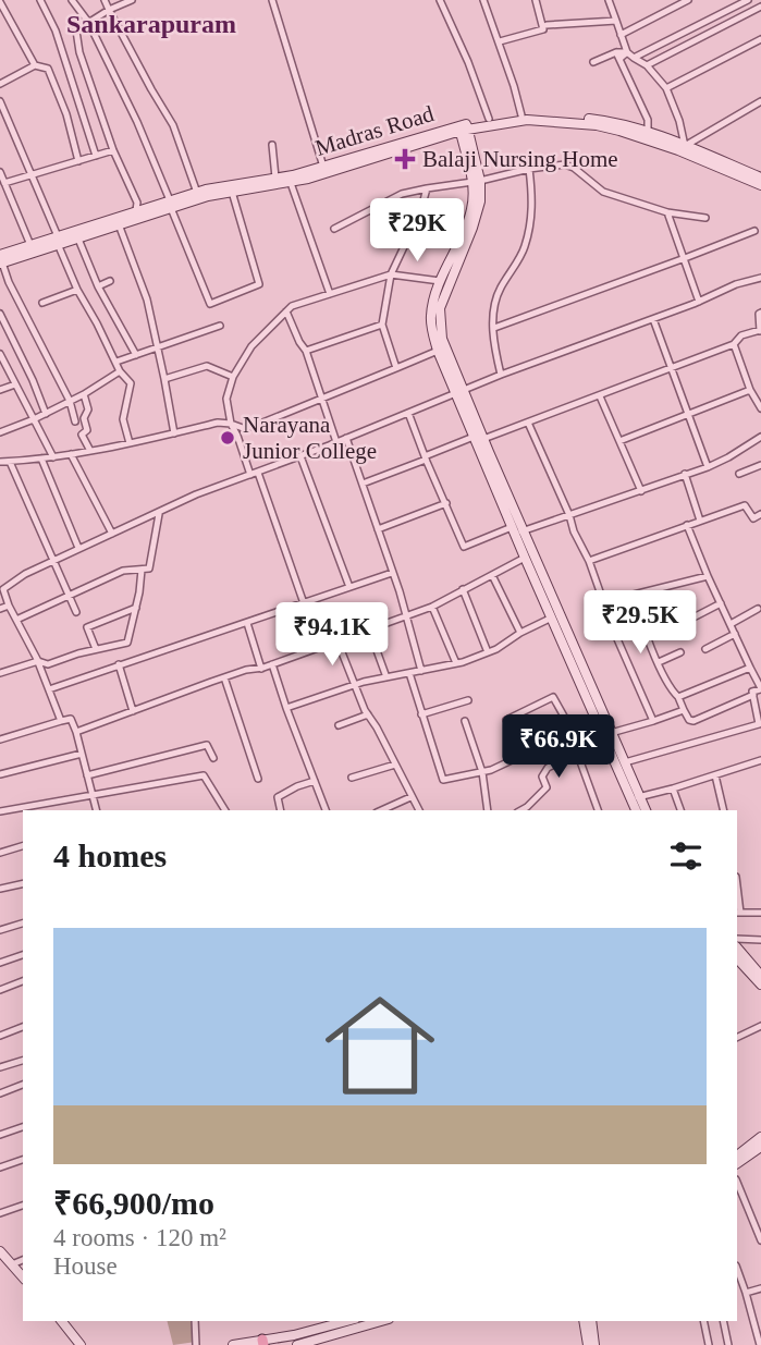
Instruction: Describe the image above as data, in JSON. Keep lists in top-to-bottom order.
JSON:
{
  "streets": {
    "main road": ["Madras Road"]
  },
  "districts": ["Sankarapuram"],
  "places": {
    "health": ["Balaji Nursing Home"],
    "other": ["Narayana Junior College"]
  },
  "page": {
    "price": [
      "₹29K",
      "₹29.5K",
      "₹94.1K",
      "₹66.9K"
    ],
    "heading": "4 homes",
    "list": [
      {
        "name": "₹66,900/mo",
        "note": "4 rooms · 120 m² · House"
      }
    ]
  }
}
